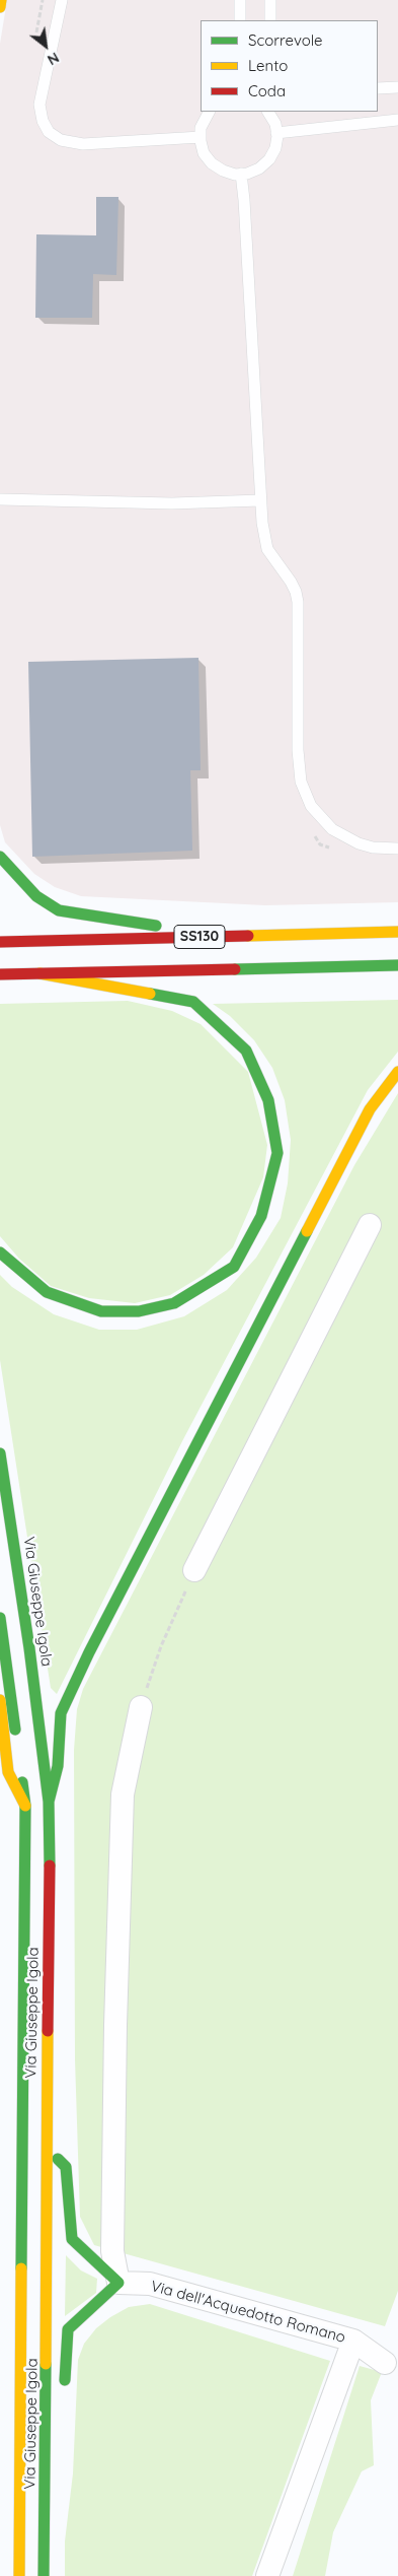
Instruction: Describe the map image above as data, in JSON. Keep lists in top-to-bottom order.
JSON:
{
  "streets": {
    "main road": ["SS130", "Via Giuseppe Igola"],
    "street": ["Via dell'Acquedotto Romano"]
  },
  "legend": ["Scorrevole", "Lento", "Coda"],
  "north": "bottom right"
}
